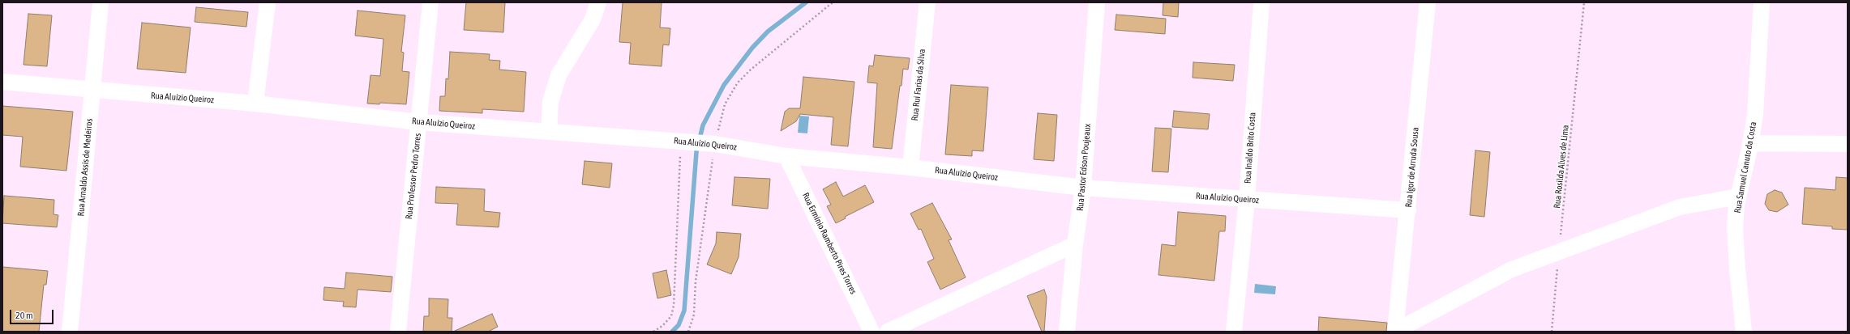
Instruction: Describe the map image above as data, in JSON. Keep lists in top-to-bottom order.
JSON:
{
  "streets": {
    "street": [
      "Rua Rui Farias da Silva",
      "Rua Aluízio Queiroz",
      "Rua Inaldo Brito Costa",
      "Rua Arnaldo Assis de Medeiros",
      "Rua Pastor Edson Poujeaux",
      "Rua Igor de Arruda Sousa",
      "Rua Samuel Canuto da Costa",
      "Rua Professor Pedro Torres",
      "Rua Ermínio Ramberto Pires Torres"
    ],
    "path": ["Rua Rosilda Alves de Lima"]
  },
  "crossings": [
    ["Rua Rui Farias da Silva", "Rua Aluízio Queiroz"],
    ["Rua Aluízio Queiroz", "Rua Inaldo Brito Costa"],
    ["Rua Aluízio Queiroz", "Rua Arnaldo Assis de Medeiros"],
    ["Rua Aluízio Queiroz", "Rua Pastor Edson Poujeaux"],
    ["Rua Aluízio Queiroz", "Rua Igor de Arruda Sousa"],
    ["Rua Aluízio Queiroz", "Rua Professor Pedro Torres"],
    ["Rua Aluízio Queiroz", "Rua Ermínio Ramberto Pires Torres"]
  ],
  "scale_bar": "20 m"
}
